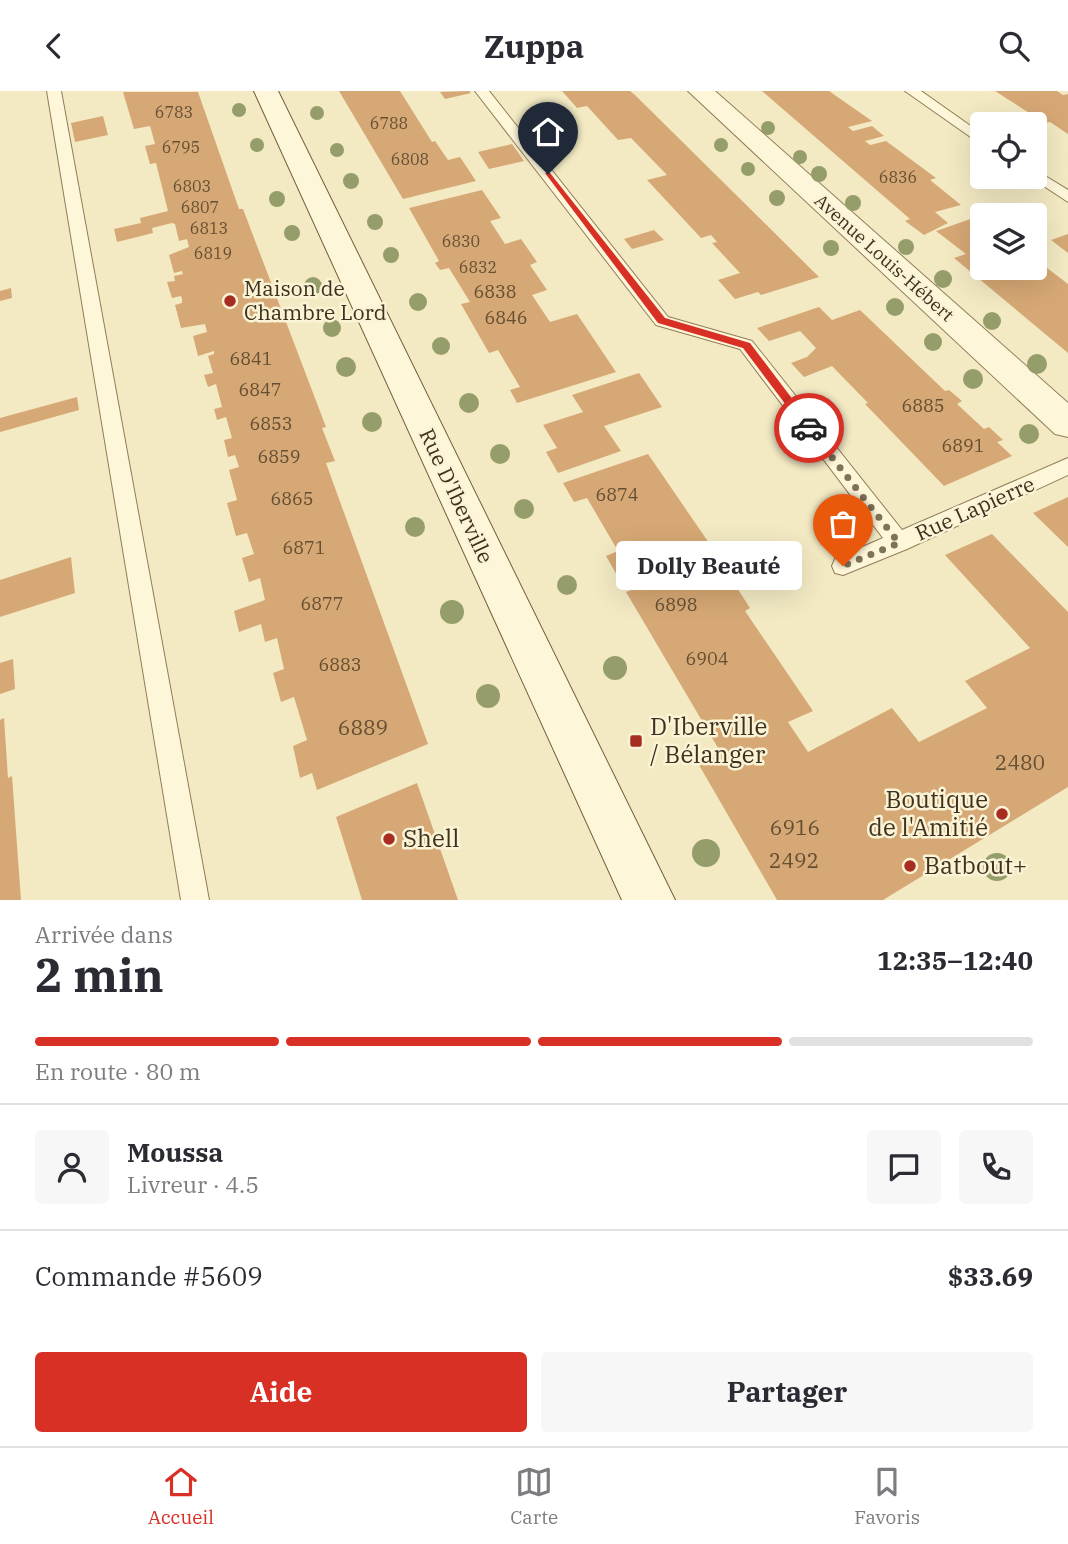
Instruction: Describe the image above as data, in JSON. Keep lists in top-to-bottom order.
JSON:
{
  "streets": {
    "main road": ["Avenue Louis-Hébert", "Rue D'Iberville"],
    "lane": ["Rue Lapierre"]
  },
  "places": {
    "other": [
      "Maison de Chambre Lord",
      "Dolly Beauté",
      "Boutique de l'Amitié",
      "Shell",
      "Batbout+"
    ],
    "transit": ["D'Iberville / Bélanger"]
  },
  "house_numbers": [
    "6783",
    "6788",
    "6795",
    "6808",
    "6836",
    "6803",
    "6807",
    "6813",
    "6830",
    "6819",
    "6832",
    "6838",
    "6846",
    "6841",
    "6847",
    "6885",
    "6853",
    "6891",
    "6859",
    "6874",
    "6865",
    "6871",
    "6877",
    "6898",
    "6904",
    "6883",
    "6889",
    "2480",
    "6916",
    "2492"
  ],
  "page": {
    "header": "Zuppa",
    "bubble": "Dolly Beauté",
    "heading": ["2 min", "Arrivée dans", "12:35–12:40"],
    "panel": [
      "Moussa",
      "Livreur · 4.5",
      "Commande #5609",
      "$33.69"
    ],
    "bar": "En route · 80 m",
    "buttons": ["Aide", "Partager"],
    "tabs": ["Accueil", "Carte", "Favoris"]
  }
}
